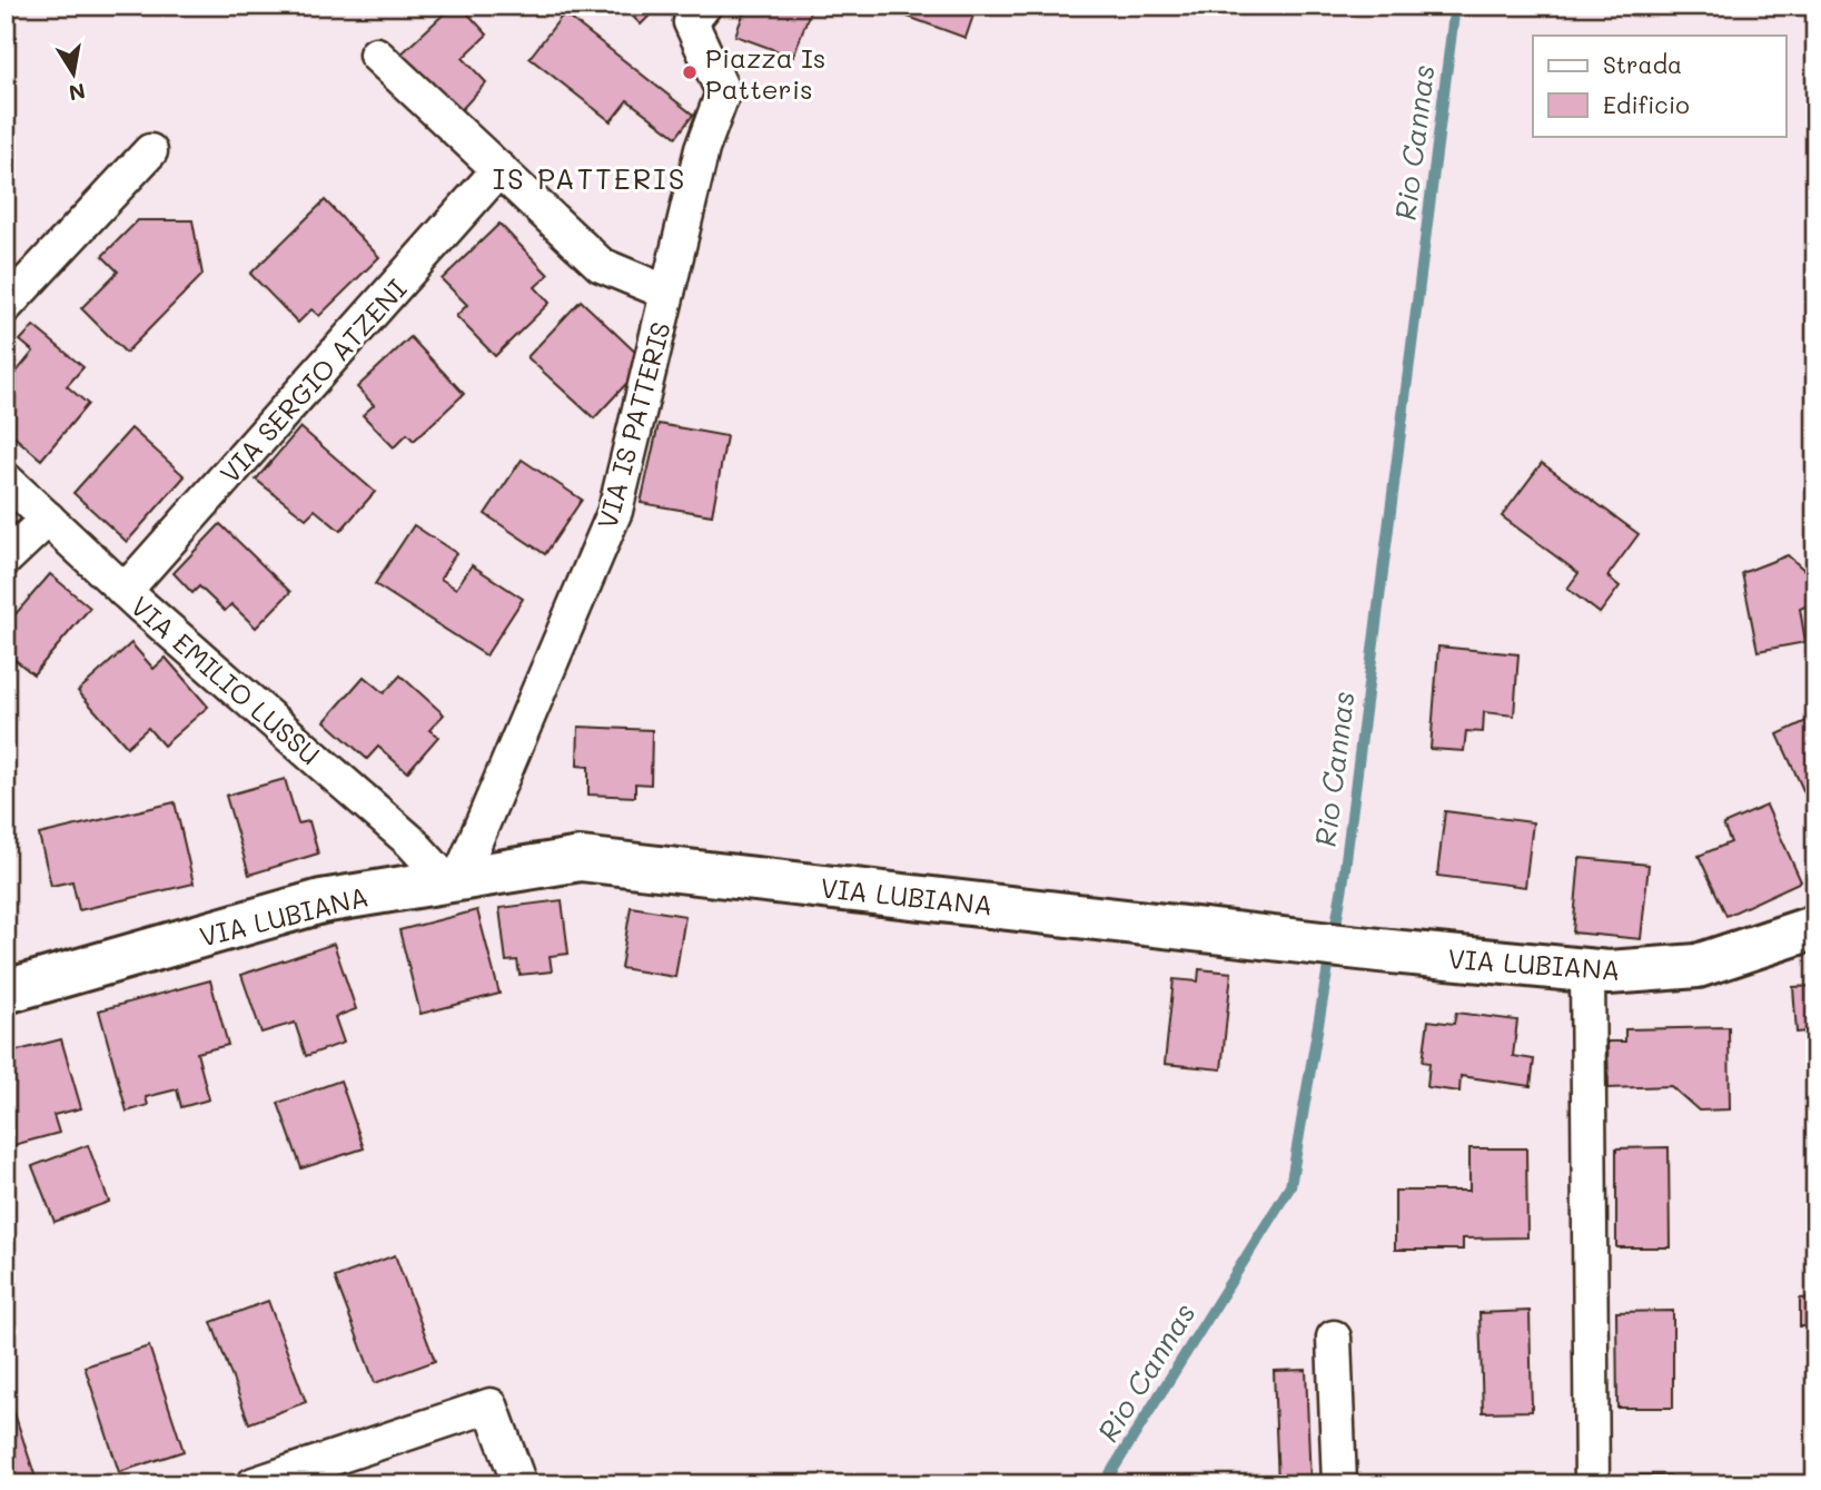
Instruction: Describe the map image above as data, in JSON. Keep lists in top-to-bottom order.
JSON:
{
  "streets": {
    "street": [
      "VIA SERGIO ATZENI",
      "VIA IS PATTERIS",
      "VIA EMILIO LUSSU",
      "VIA LUBIANA"
    ]
  },
  "crossings": [
    ["VIA SERGIO ATZENI", "VIA EMILIO LUSSU"],
    ["VIA IS PATTERIS", "VIA EMILIO LUSSU"],
    ["VIA IS PATTERIS", "VIA LUBIANA"],
    ["VIA EMILIO LUSSU", "VIA LUBIANA"]
  ],
  "districts": ["IS PATTERIS"],
  "water": ["Rio Cannas"],
  "places": ["Piazza Is Patteris"],
  "legend": ["Strada", "Edificio"],
  "north": "bottom"
}
